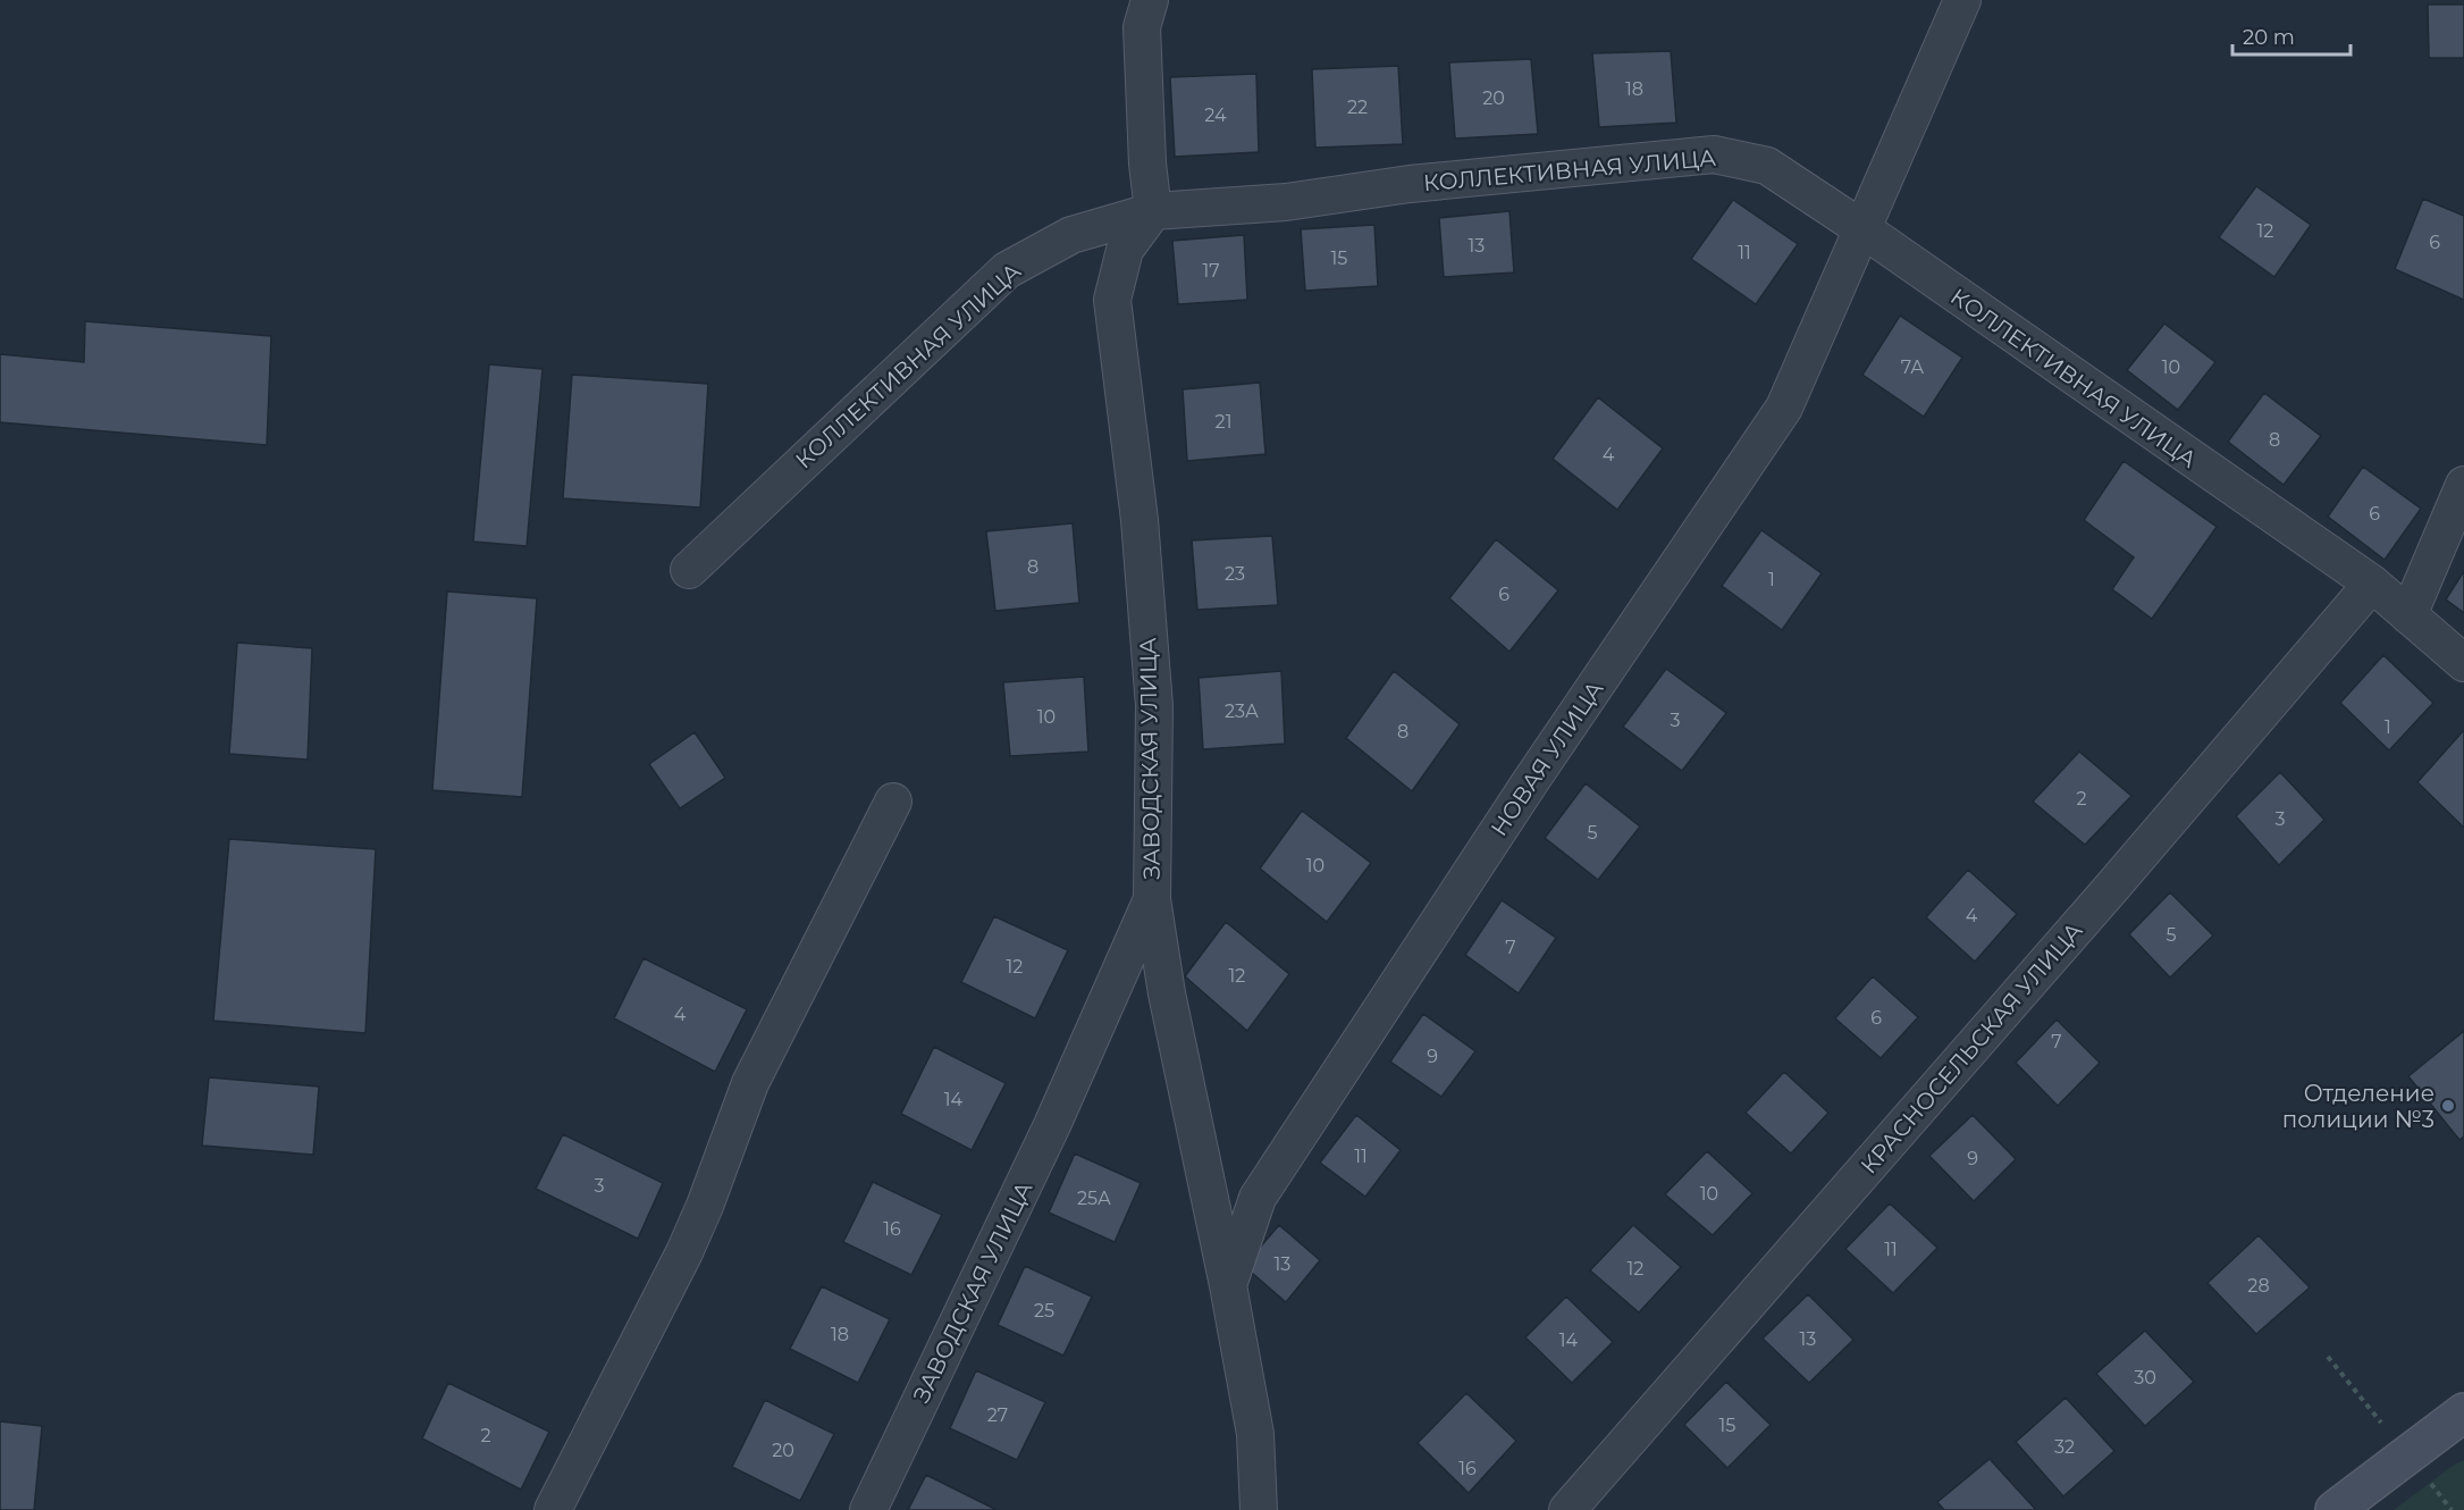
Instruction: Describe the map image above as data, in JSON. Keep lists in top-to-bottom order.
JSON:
{
  "streets": {
    "street": [
      "КОЛЛЕКТИВНАЯ УЛИЦА",
      "ЗАВОДСКАЯ УЛИЦА",
      "НОВАЯ УЛИЦА",
      "КРАСНОСЕЛЬСКАЯ УЛИЦА"
    ]
  },
  "crossings": [
    ["КОЛЛЕКТИВНАЯ УЛИЦА", "ЗАВОДСКАЯ УЛИЦА"],
    ["КОЛЛЕКТИВНАЯ УЛИЦА", "НОВАЯ УЛИЦА"],
    ["КОЛЛЕКТИВНАЯ УЛИЦА", "КРАСНОСЕЛЬСКАЯ УЛИЦА"]
  ],
  "places": ["Отделение полиции №3"],
  "house_numbers": [
    "18",
    "20",
    "22",
    "24",
    "12",
    "6",
    "13",
    "11",
    "15",
    "17",
    "7А",
    "10",
    "21",
    "8",
    "4",
    "6",
    "8",
    "23",
    "1",
    "6",
    "23А",
    "10",
    "3",
    "1",
    "8",
    "2",
    "3",
    "5",
    "10",
    "4",
    "5",
    "7",
    "12",
    "12",
    "4",
    "6",
    "7",
    "9",
    "14",
    "11",
    "9",
    "3",
    "10",
    "25А",
    "16",
    "11",
    "13",
    "12",
    "28",
    "25",
    "18",
    "13",
    "14",
    "30",
    "27",
    "15",
    "2",
    "32",
    "20",
    "16"
  ],
  "scale_bar": "20 m"
}
